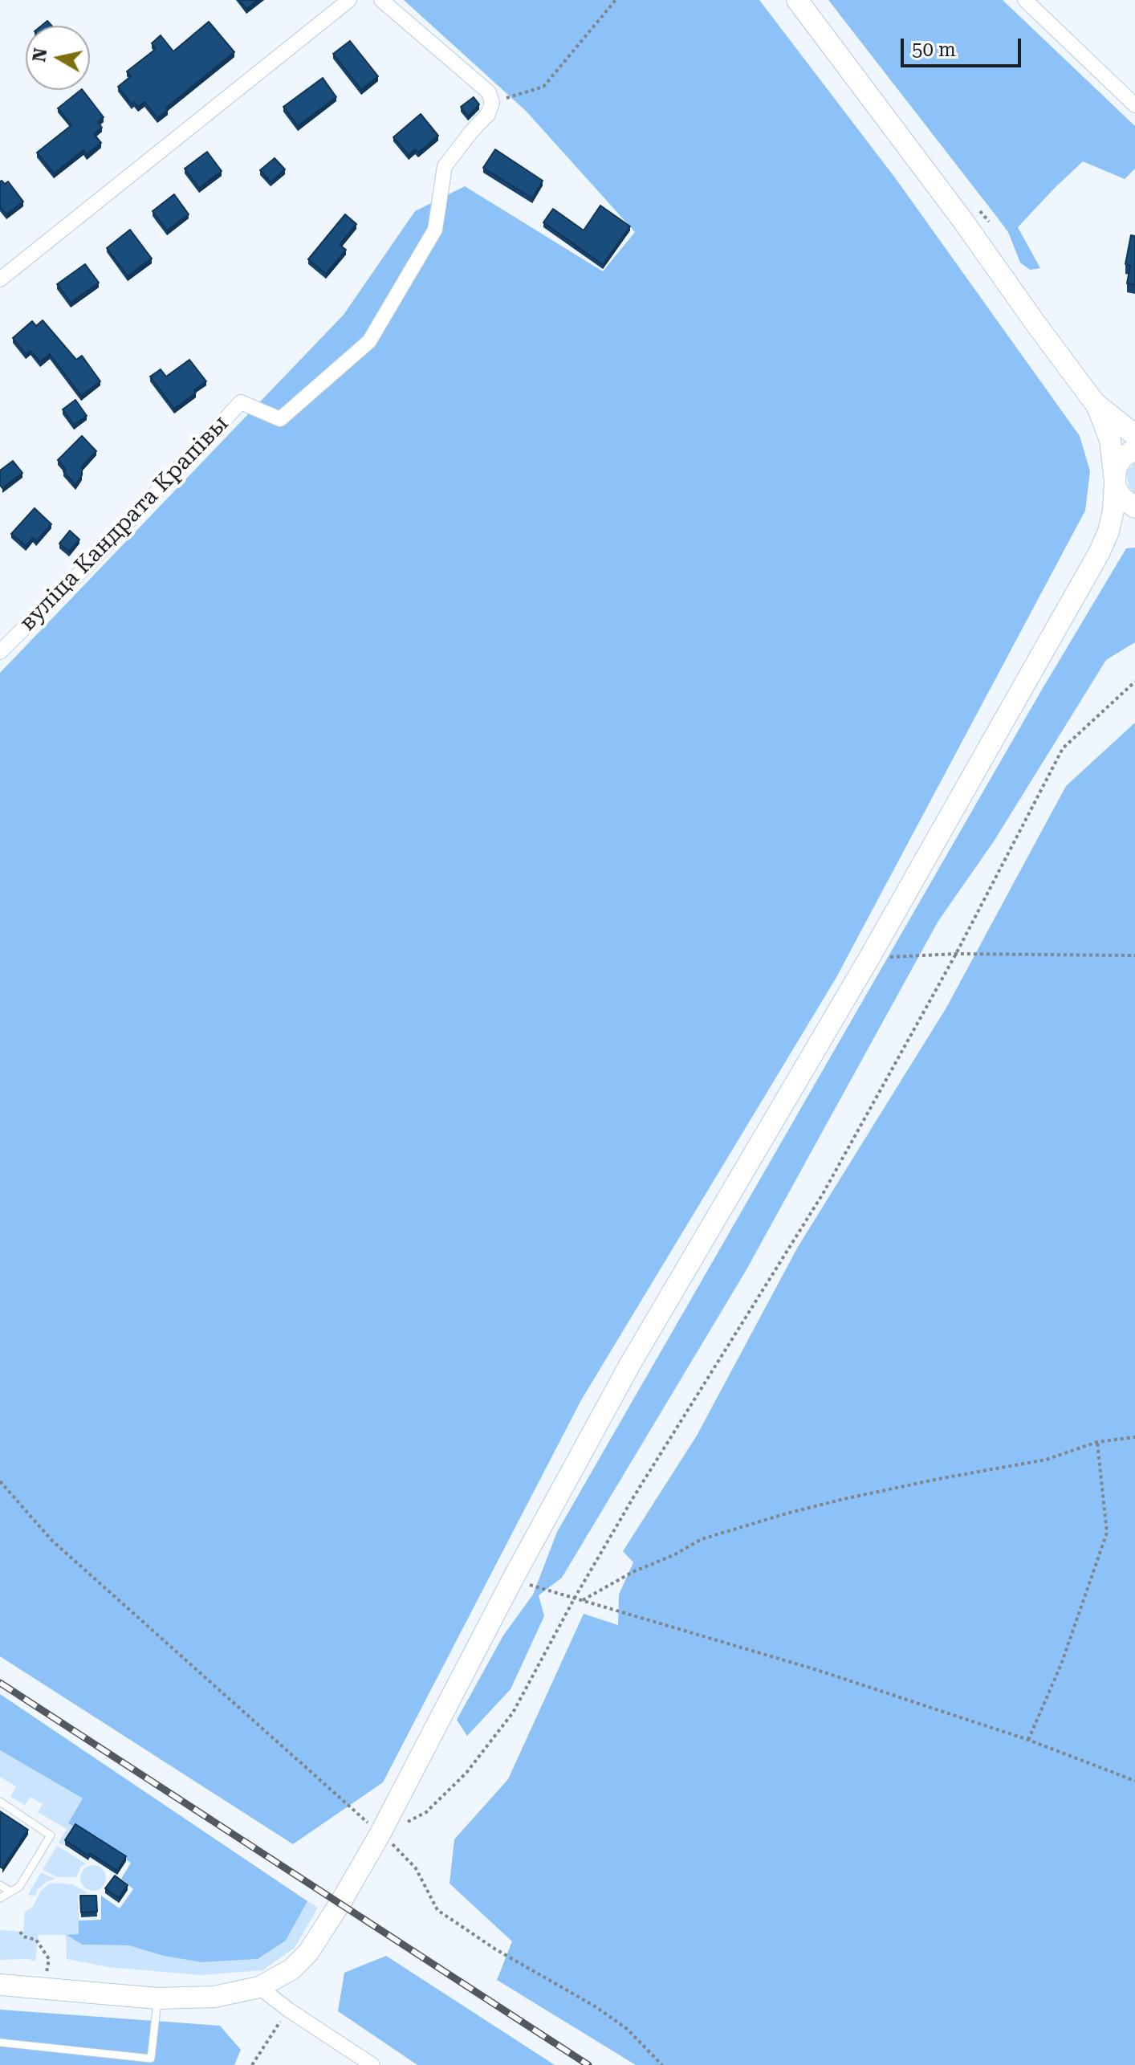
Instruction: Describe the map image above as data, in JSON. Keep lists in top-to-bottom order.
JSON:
{
  "streets": {
    "street": ["вуліца Кандрата Крапівы"]
  },
  "scale_bar": "50 m",
  "north": "left"
}
